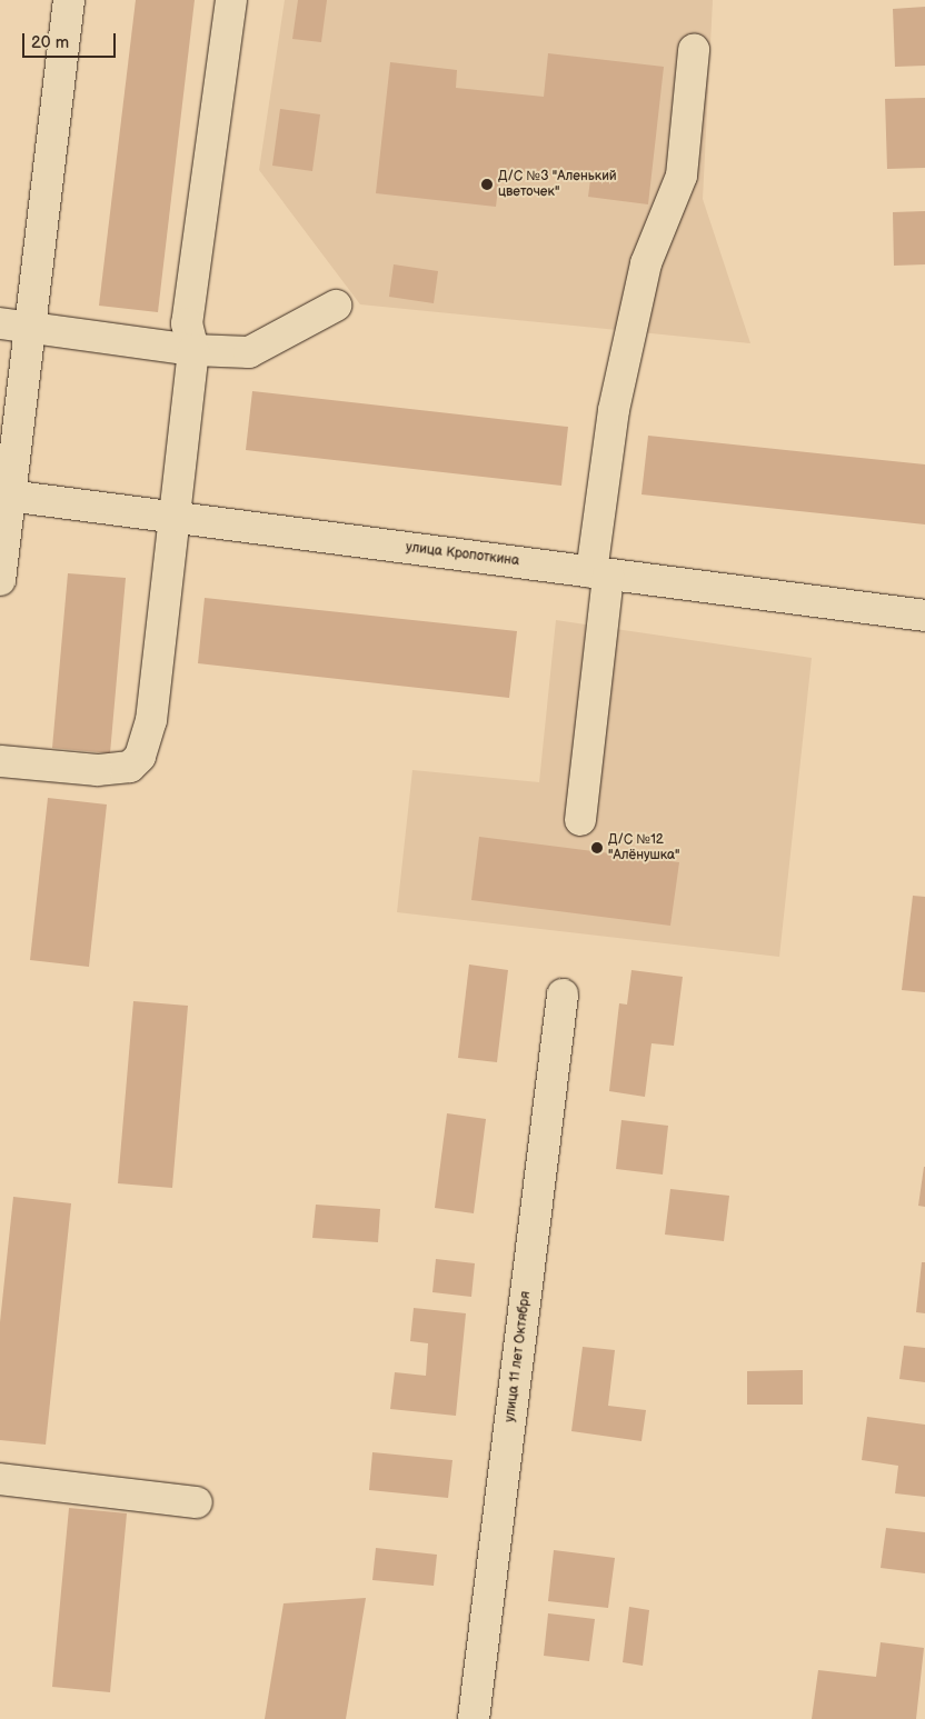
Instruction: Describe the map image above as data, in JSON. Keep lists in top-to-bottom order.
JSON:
{
  "streets": {
    "street": ["улица Кропоткина", "улица 11 лет Октября"]
  },
  "places": ["Д/С №3 \"Аленький цветочек\"", "Д/С №12 \"Алёнушка\""],
  "scale_bar": "20 m"
}
